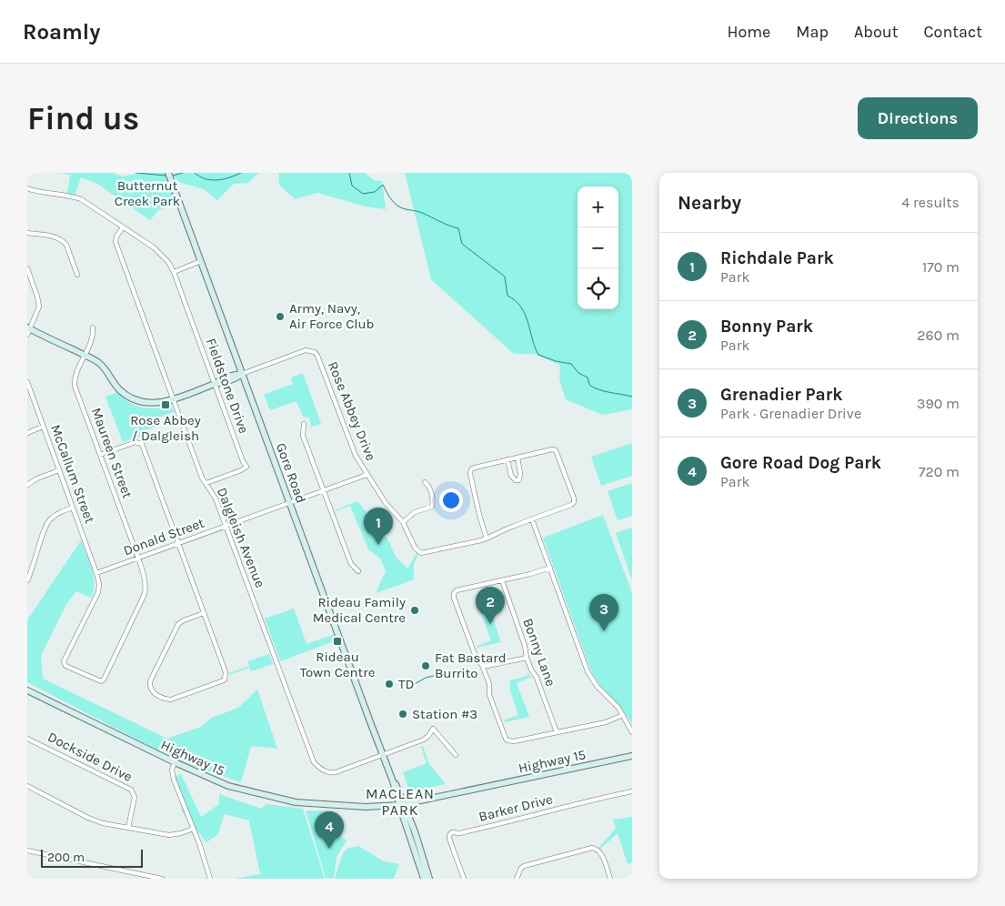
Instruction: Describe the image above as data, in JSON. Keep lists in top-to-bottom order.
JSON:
{
  "streets": {
    "street": [
      "Fieldstone Drive",
      "Rose Abbey Drive",
      "Maureen Street",
      "Gore Road",
      "McCallum Street",
      "Donald Street",
      "Dalgleish Avenue",
      "Bonny Lane",
      "Dockside Drive",
      "Highway 15",
      "Barker Drive"
    ]
  },
  "crossings": [
    ["Fieldstone Drive", "Rose Abbey Drive"],
    ["Fieldstone Drive", "Dalgleish Avenue"],
    ["Rose Abbey Drive", "Maureen Street"],
    ["Rose Abbey Drive", "Gore Road"],
    ["Rose Abbey Drive", "Donald Street"],
    ["Rose Abbey Drive", "Dalgleish Avenue"],
    ["Maureen Street", "McCallum Street"],
    ["Maureen Street", "Donald Street"],
    ["Gore Road", "Donald Street"],
    ["Gore Road", "Dalgleish Avenue"],
    ["Gore Road", "Highway 15"],
    ["McCallum Street", "Donald Street"],
    ["Donald Street", "Dalgleish Avenue"]
  ],
  "districts": ["MACLEAN PARK"],
  "parks": ["Butternut Creek Park"],
  "places": {
    "other": [
      "Army, Navy, Air Force Club",
      "Rideau Family Medical Centre",
      "Fat Bastard Burrito",
      "TD",
      "Station #3"
    ],
    "transit": ["Rose Abbey / Dalgleish", "Rideau Town Centre"]
  },
  "scale_bar": "200 m",
  "page": {
    "header": "Roamly",
    "nav": [
      "Home",
      "Map",
      "About",
      "Contact"
    ],
    "buttons": "Directions",
    "title": "Find us",
    "heading": ["Nearby", "4 results"],
    "map_buttons": ["+", "−"],
    "list": [
      {
        "mark": "1",
        "name": "Richdale Park",
        "note": "Park",
        "value": "170 m"
      },
      {
        "mark": "2",
        "name": "Bonny Park",
        "note": "Park",
        "value": "260 m"
      },
      {
        "mark": "3",
        "name": "Grenadier Park",
        "note": "Park · Grenadier Drive",
        "value": "390 m"
      },
      {
        "mark": "4",
        "name": "Gore Road Dog Park",
        "note": "Park",
        "value": "720 m"
      }
    ],
    "pins": [
      "1",
      "2",
      "3",
      "4"
    ],
    "scale": "200 m"
  }
}
